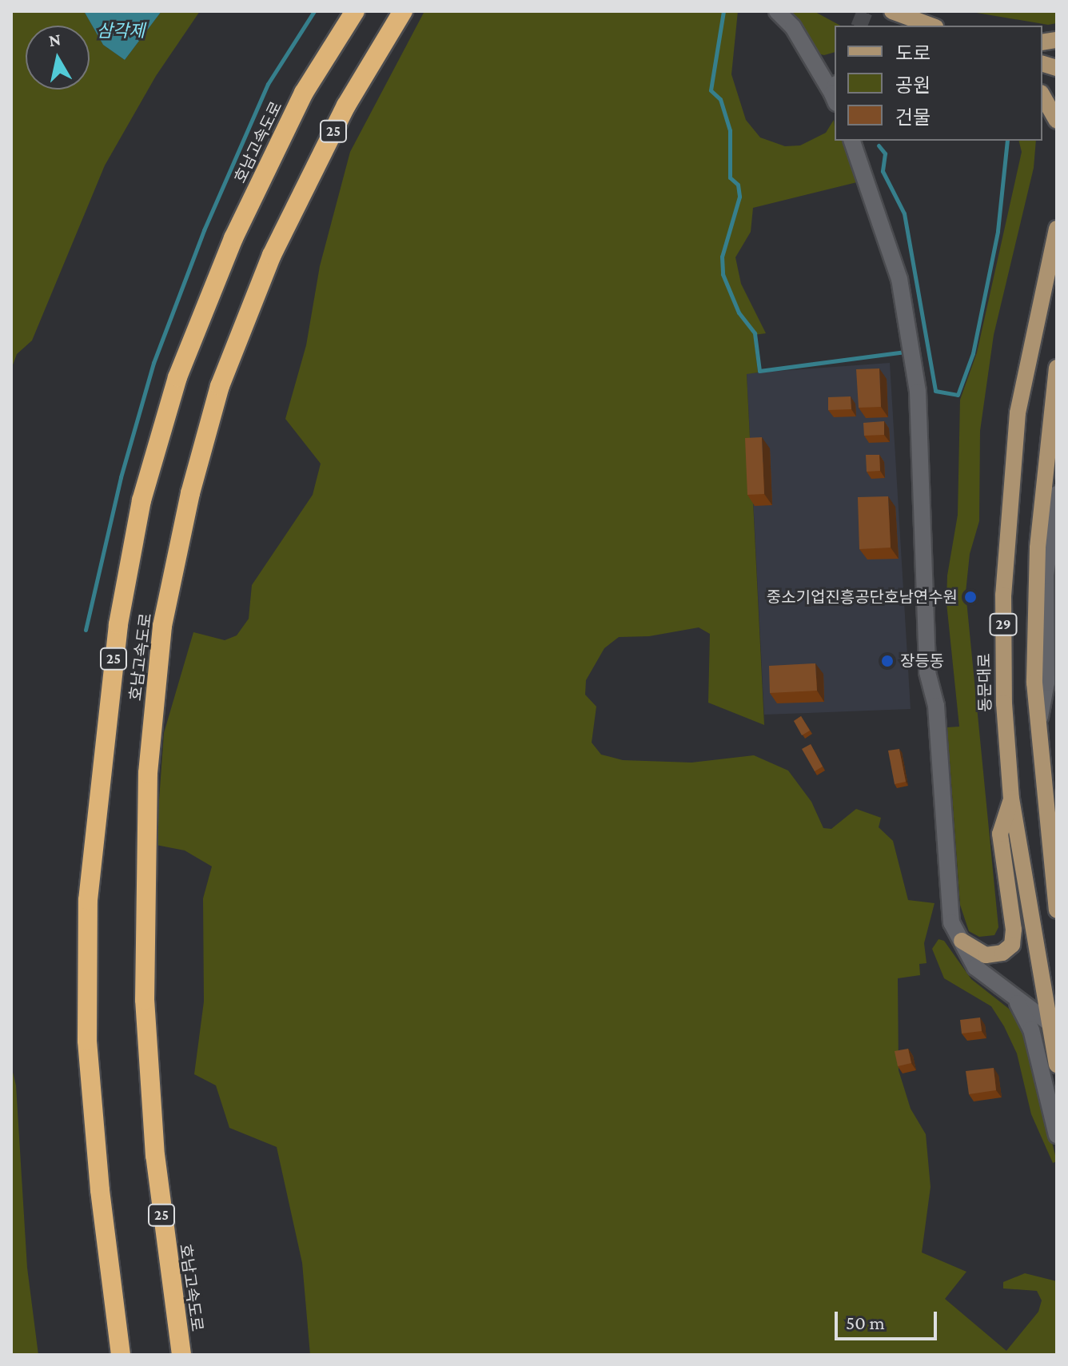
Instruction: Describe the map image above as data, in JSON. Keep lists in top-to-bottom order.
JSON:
{
  "streets": {
    "highway": ["25", "호남고속도로"],
    "main road": ["29", "동문대로"]
  },
  "water": ["삼각제"],
  "places": ["중소기업진흥공단호남연수원", "장등동"],
  "legend": ["도로", "공원", "건물"],
  "scale_bar": "50 m",
  "north": "top"
}
